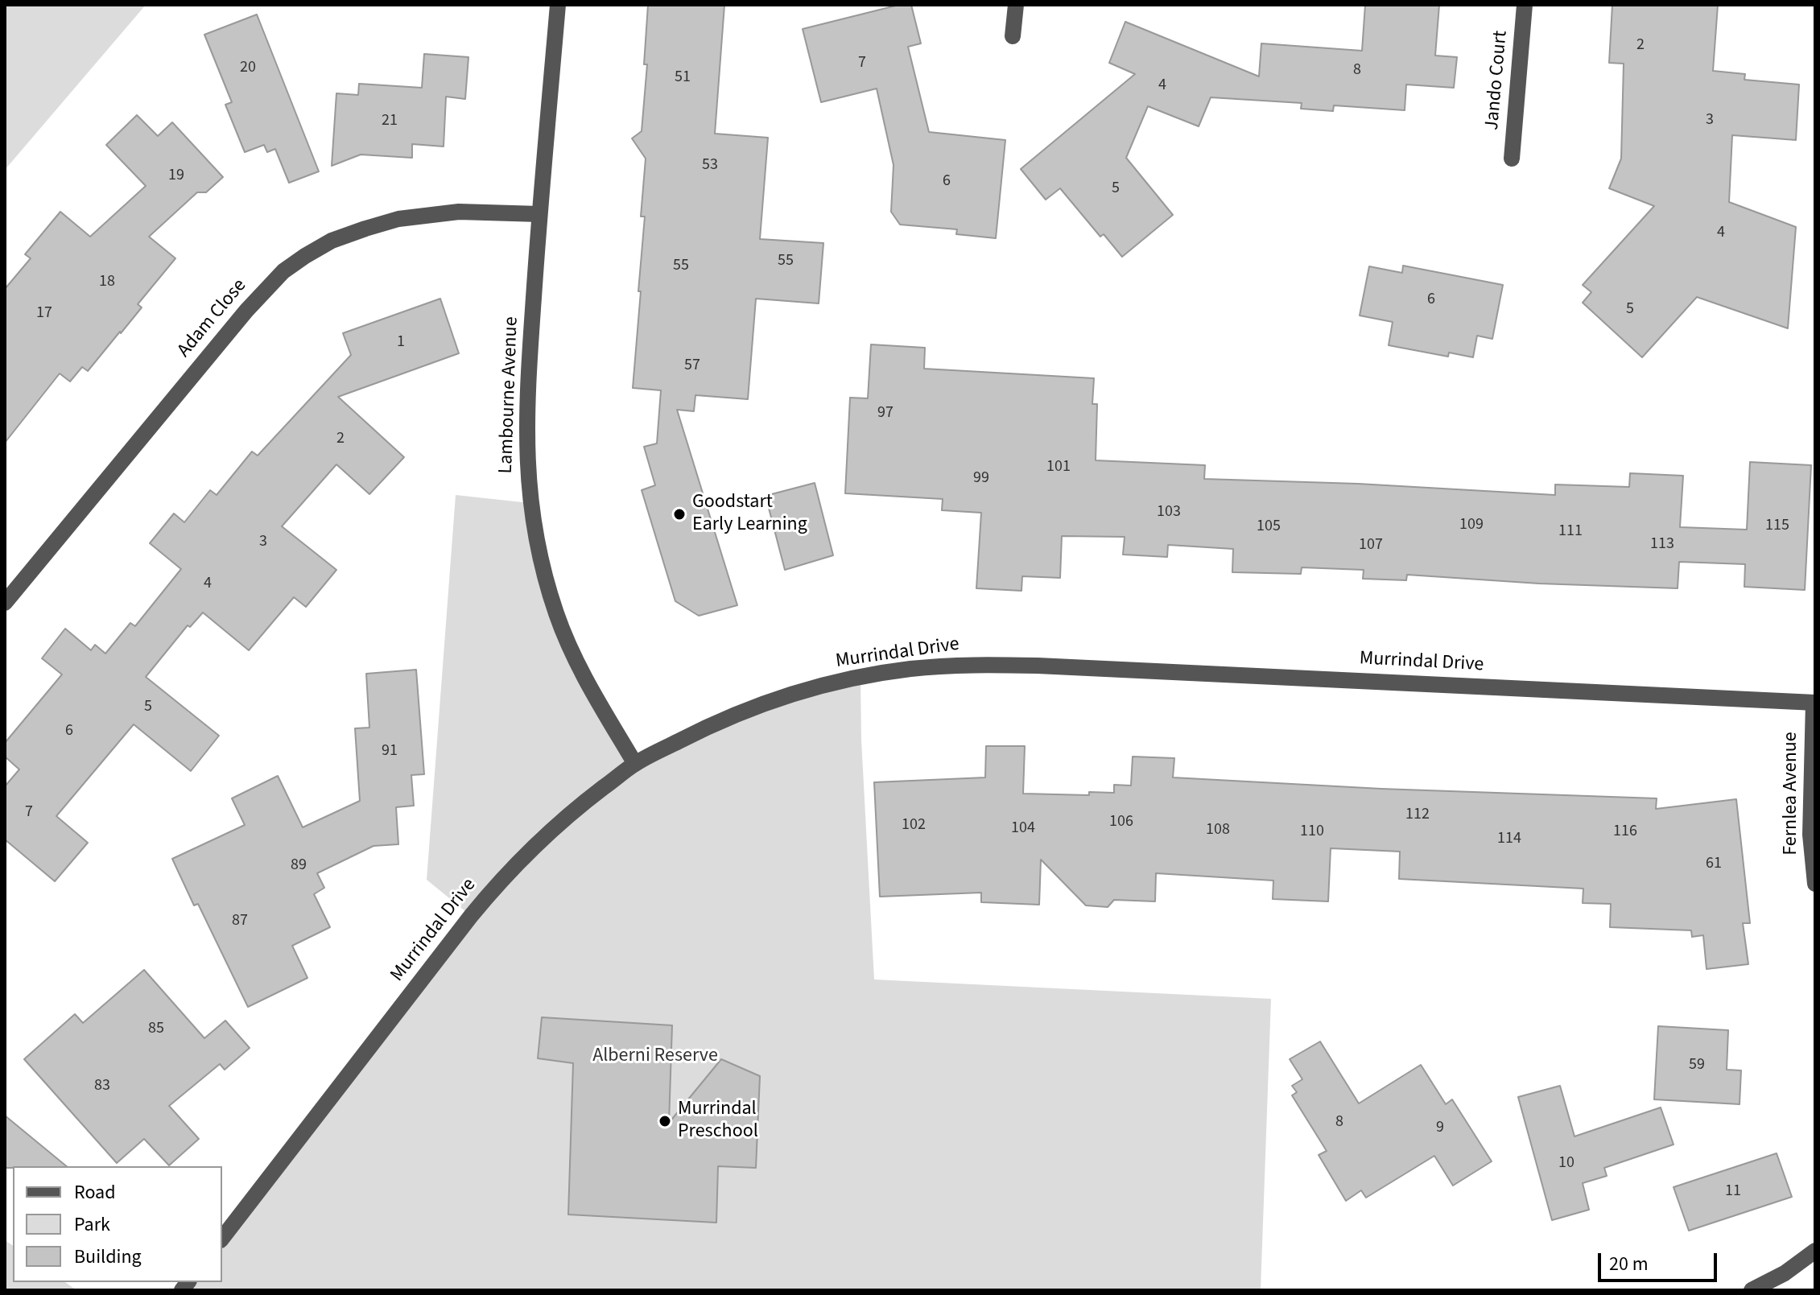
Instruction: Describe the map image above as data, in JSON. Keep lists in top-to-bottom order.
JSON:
{
  "streets": {
    "street": [
      "Jando Court",
      "Adam Close",
      "Lambourne Avenue",
      "Murrindal Drive",
      "Fernlea Avenue"
    ]
  },
  "crossings": [
    ["Adam Close", "Lambourne Avenue"],
    ["Lambourne Avenue", "Murrindal Drive"],
    ["Murrindal Drive", "Fernlea Avenue"]
  ],
  "parks": ["Alberni Reserve"],
  "places": ["Goodstart Early Learning", "Murrindal Preschool"],
  "house_numbers": [
    "2",
    "7",
    "20",
    "8",
    "51",
    "4",
    "3",
    "21",
    "53",
    "19",
    "6",
    "5",
    "4",
    "55",
    "55",
    "18",
    "6",
    "5",
    "17",
    "1",
    "57",
    "97",
    "2",
    "101",
    "99",
    "103",
    "109",
    "115",
    "105",
    "111",
    "3",
    "113",
    "107",
    "4",
    "5",
    "6",
    "91",
    "7",
    "112",
    "106",
    "102",
    "104",
    "108",
    "110",
    "116",
    "114",
    "61",
    "89",
    "87",
    "85",
    "59",
    "83",
    "8",
    "9",
    "10",
    "11"
  ],
  "legend": ["Road", "Park", "Building"],
  "scale_bar": "20 m"
}
